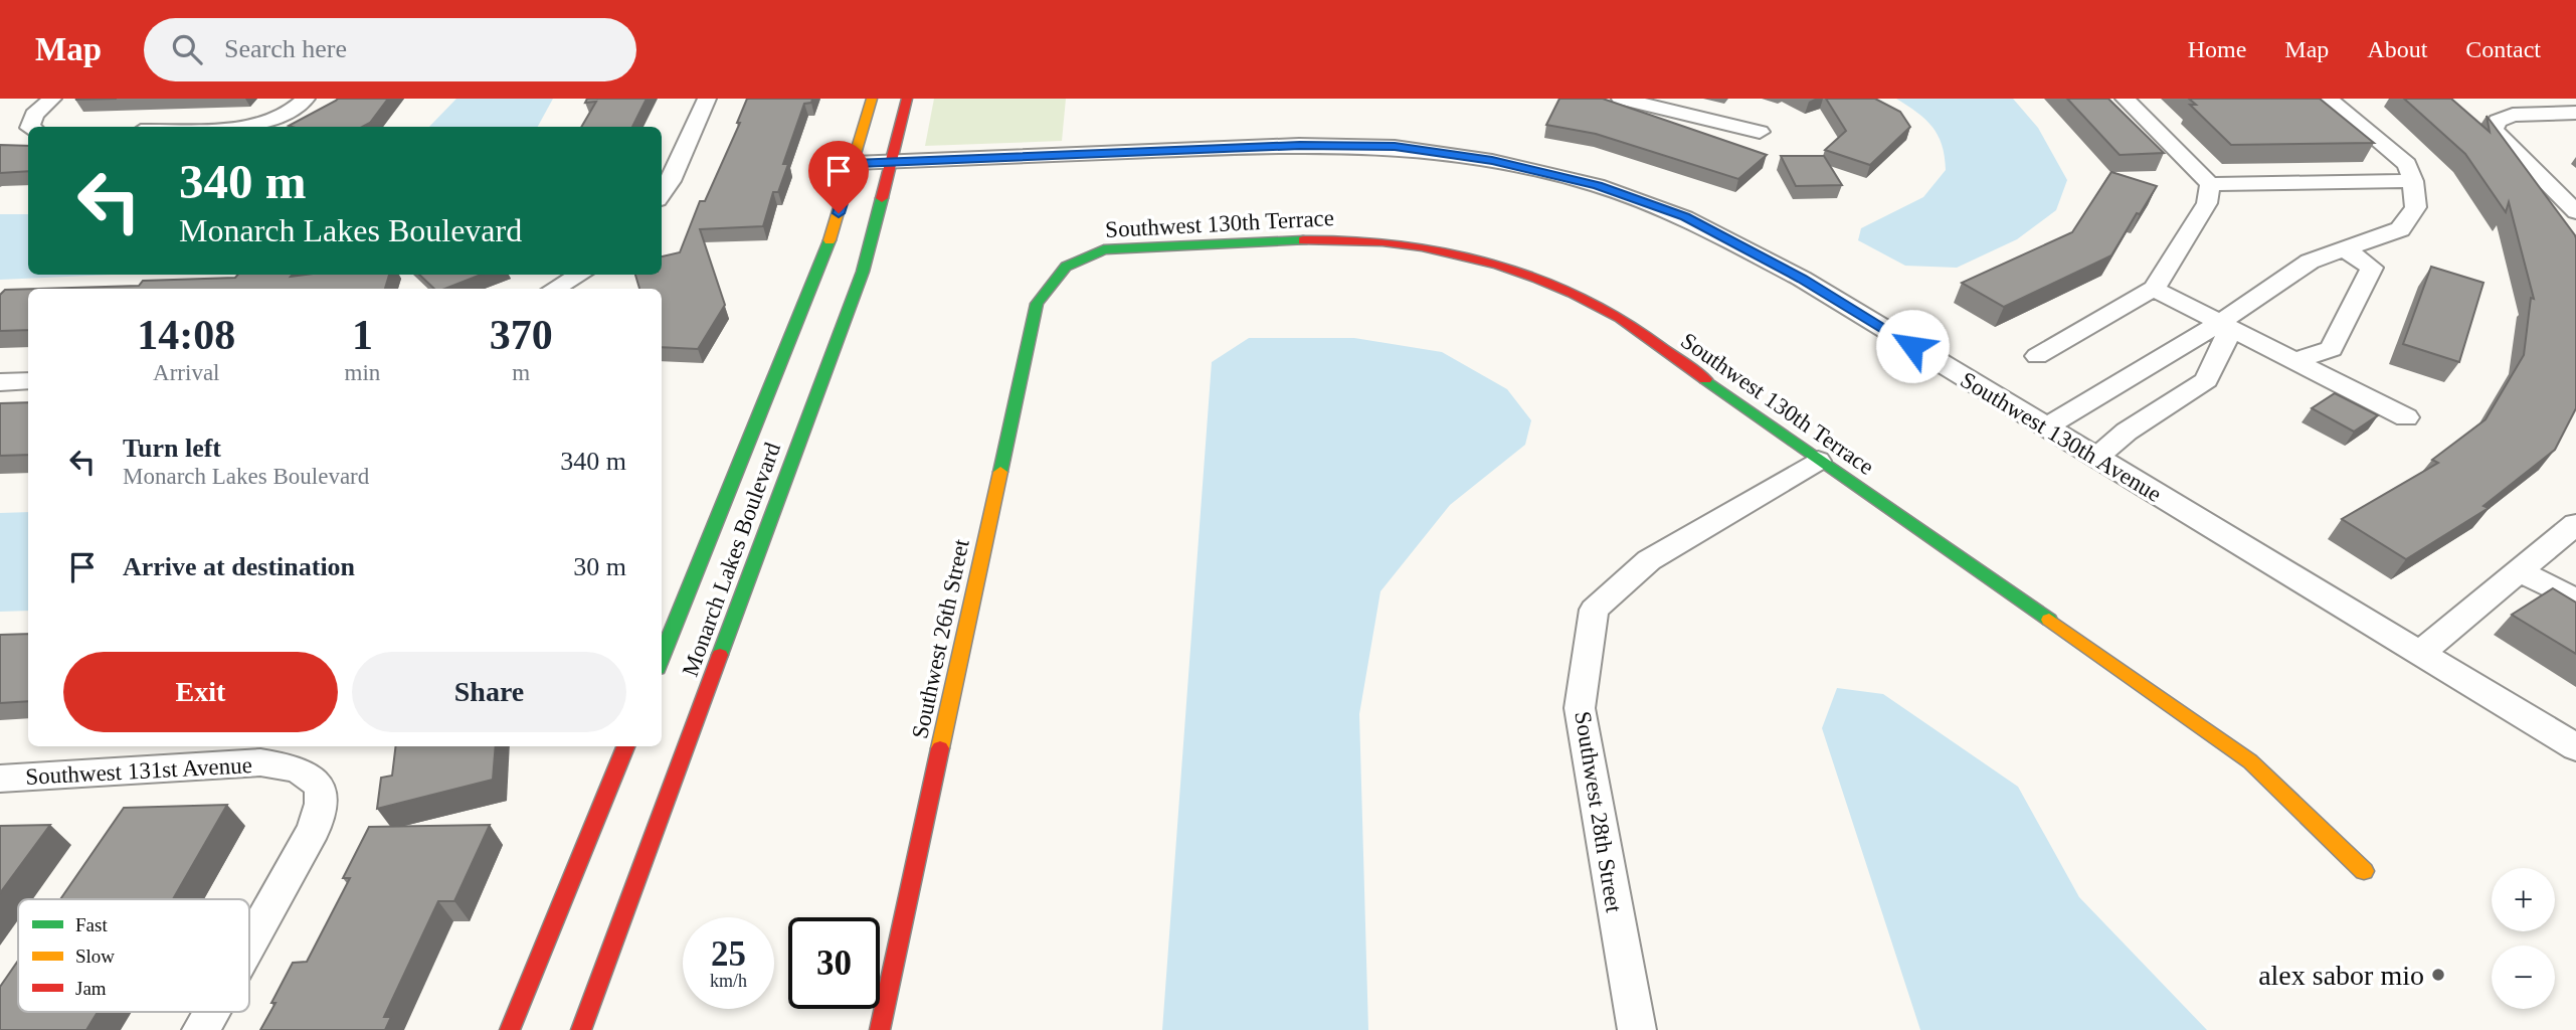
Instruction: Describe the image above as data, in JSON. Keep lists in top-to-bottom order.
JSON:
{
  "streets": {
    "street": [
      "Southwest 130th Terrace",
      "Southwest 130th Avenue",
      "Monarch Lakes Boulevard",
      "Southwest 26th Street",
      "Southwest 131st Avenue",
      "Southwest 28th Street"
    ]
  },
  "crossings": [
    ["Southwest 130th Terrace", "Southwest 26th Street"],
    ["Southwest 130th Terrace", "Southwest 28th Street"],
    ["Southwest 130th Avenue", "Monarch Lakes Boulevard"]
  ],
  "places": ["alex sabor mio"],
  "legend": ["Fast", "Slow", "Jam"],
  "page": {
    "header": "Map",
    "search": "Search here",
    "nav": [
      "Home",
      "Map",
      "About",
      "Contact"
    ],
    "turn": ["340 m", "Monarch Lakes Boulevard"],
    "eta": [
      "14:08",
      "Arrival",
      "1",
      "min",
      "370",
      "m"
    ],
    "list": [
      {
        "name": "Turn left",
        "note": "Monarch Lakes Boulevard",
        "value": "340 m"
      },
      {
        "name": "Arrive at destination",
        "value": "30 m"
      }
    ],
    "buttons": ["Exit", "Share"],
    "map_buttons": ["+", "−"],
    "speed": "25 km/h",
    "limit": "30"
  }
}
